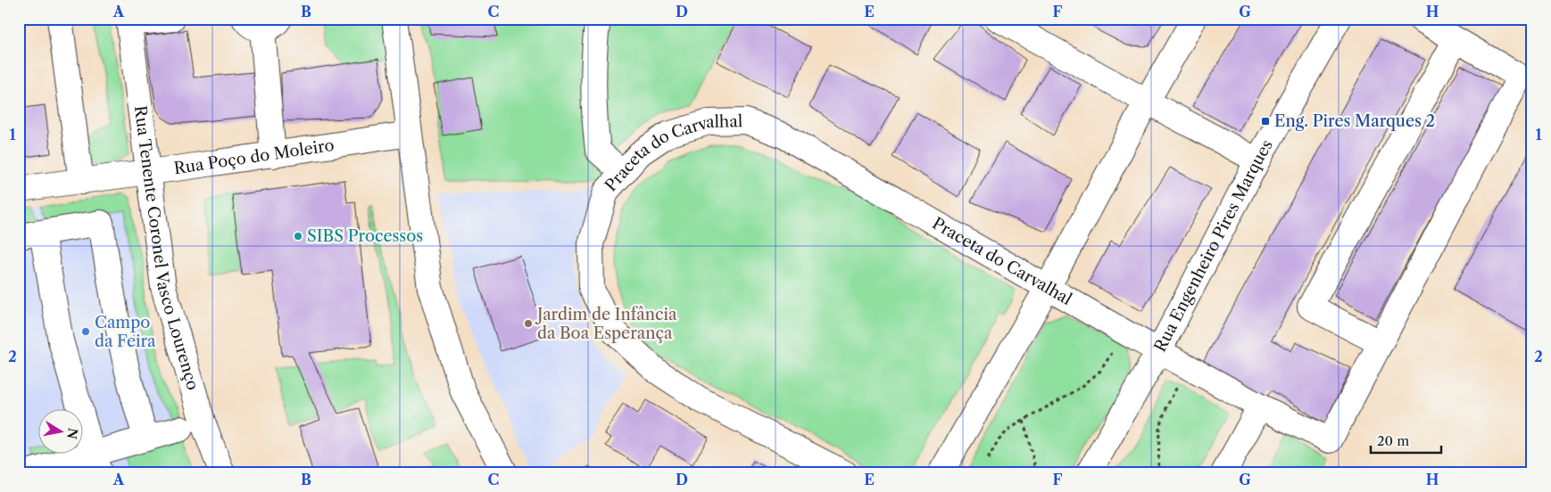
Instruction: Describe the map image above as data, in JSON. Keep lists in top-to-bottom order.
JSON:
{
  "streets": {
    "street": [
      "Rua Poço do Moleiro",
      "Praceta do Carvalhal",
      "Rua Engenheiro Pires Marques",
      "Rua Tenente Coronel Vasco Lourenço"
    ]
  },
  "crossings": [
    ["Rua Poço do Moleiro", "Rua Tenente Coronel Vasco Lourenço"],
    ["Praceta do Carvalhal", "Rua Engenheiro Pires Marques"]
  ],
  "places": {
    "transit": ["Eng. Pires Marques 2"],
    "other": ["SIBS Processos", "Jardim de Infância da Boa Esperança", "Campo da Feira"]
  },
  "scale_bar": "20 m",
  "north": "right",
  "grid": {
    "columns": [
      "A",
      "B",
      "C",
      "D",
      "E",
      "F",
      "G",
      "H"
    ],
    "rows": ["1", "2"]
  }
}
